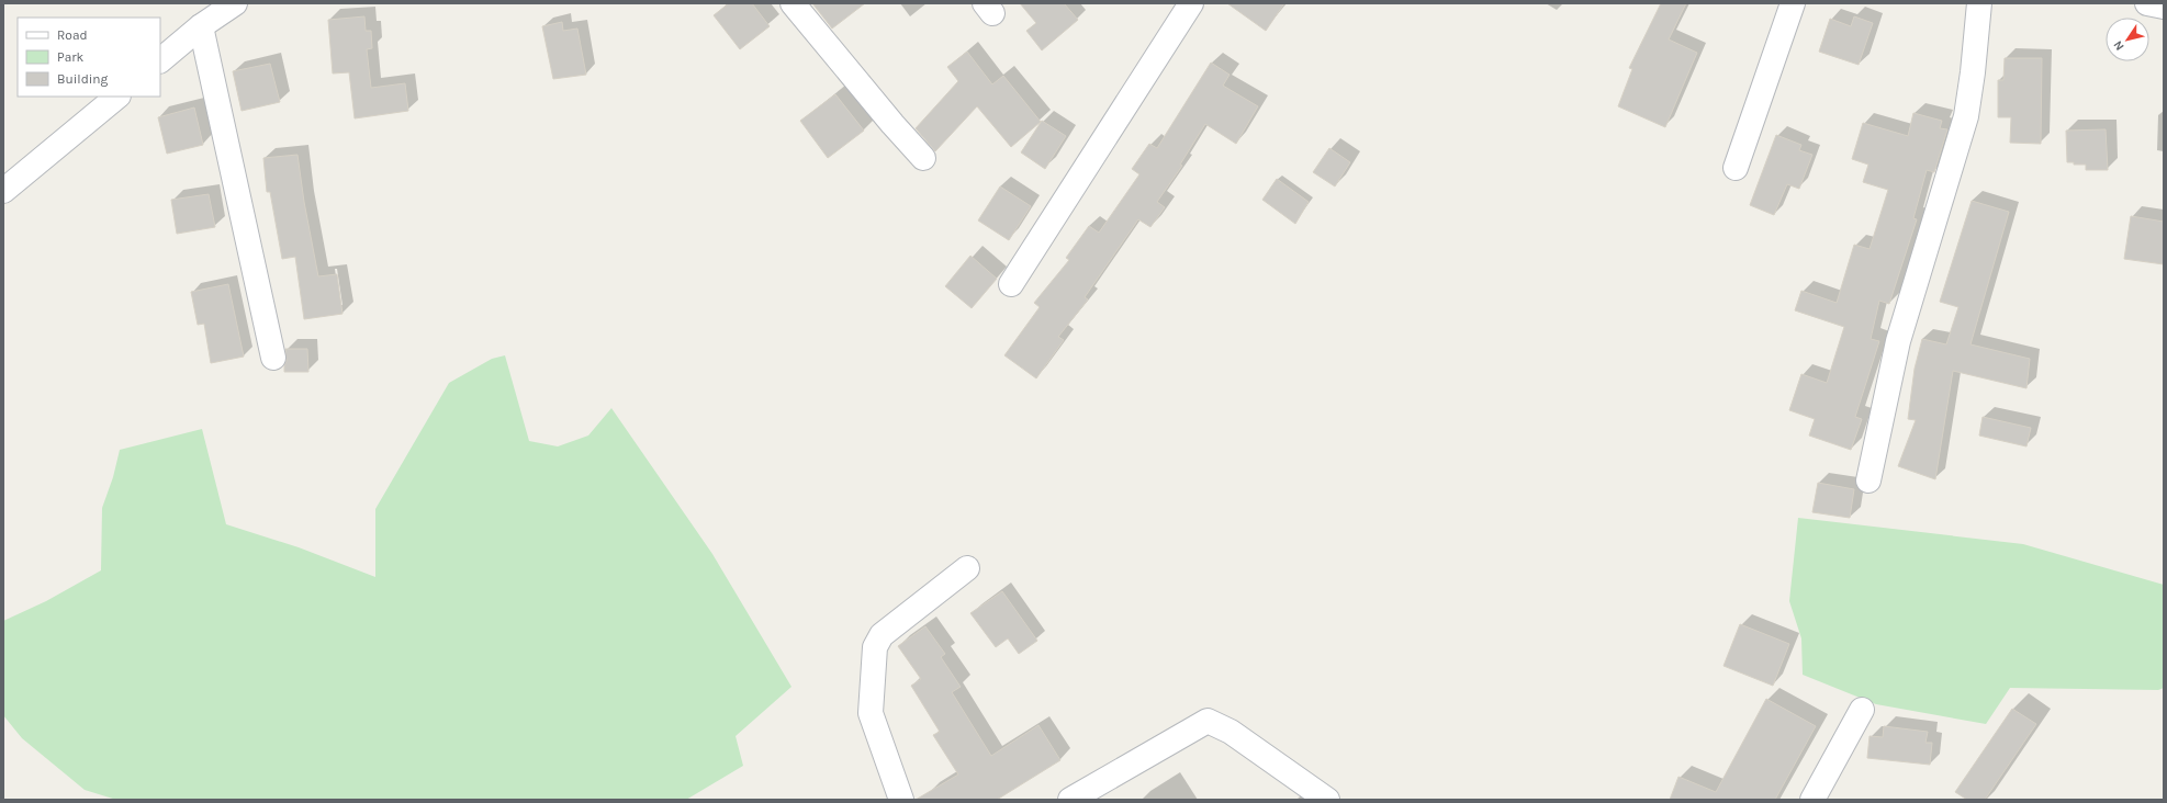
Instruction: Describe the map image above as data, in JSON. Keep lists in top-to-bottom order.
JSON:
{
  "legend": ["Road", "Park", "Building"],
  "north": "bottom left"
}
